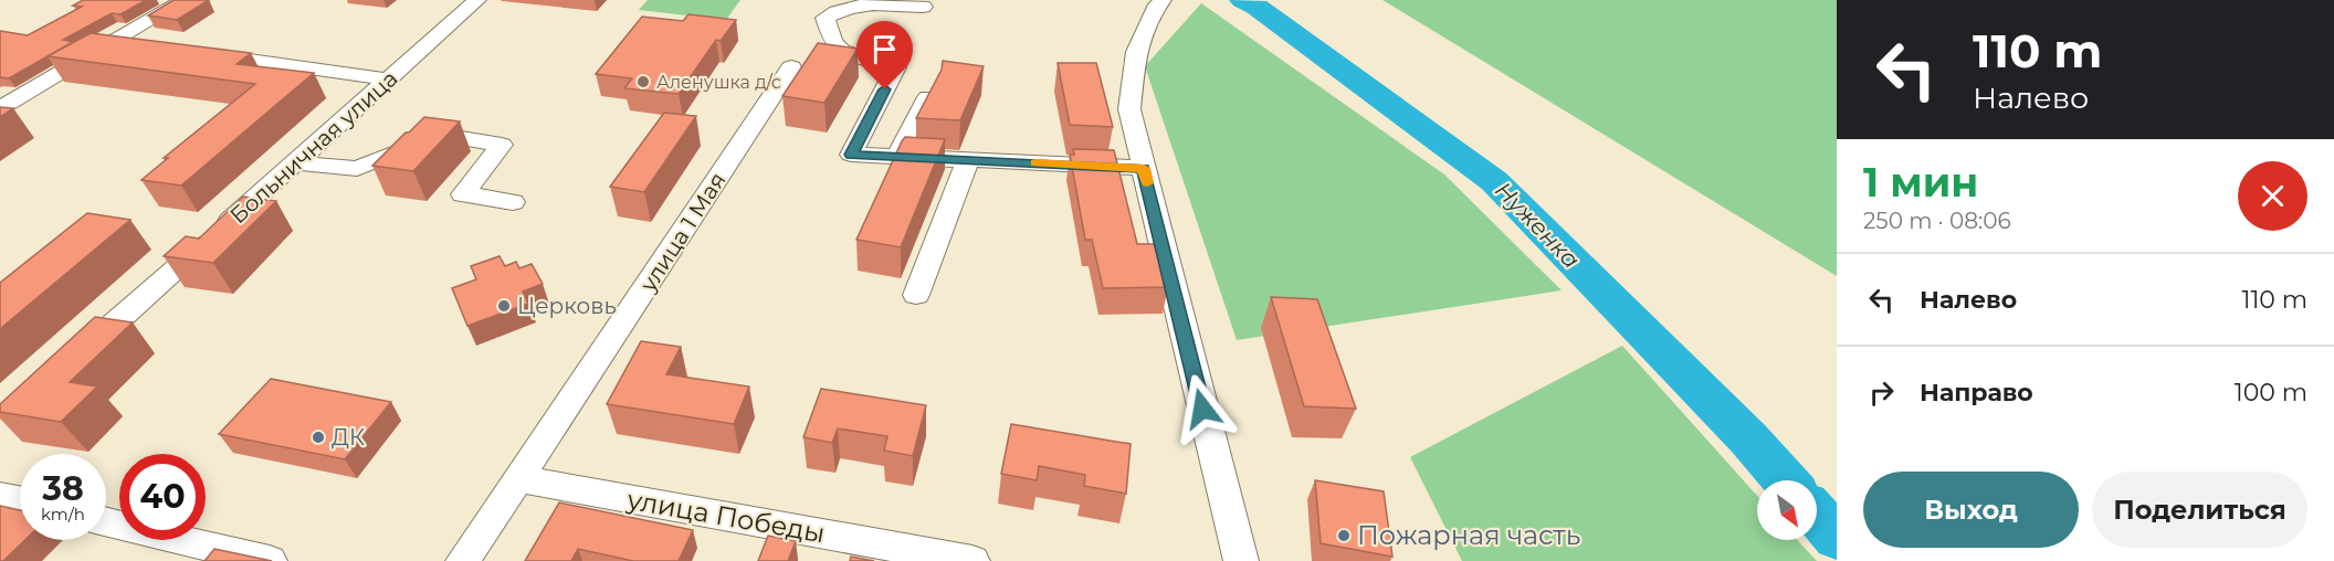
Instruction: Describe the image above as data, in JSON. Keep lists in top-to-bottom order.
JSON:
{
  "streets": {
    "street": ["Больничная улица", "улица 1 Мая", "улица Победы"]
  },
  "crossings": [
    ["улица 1 Мая", "улица Победы"]
  ],
  "water": ["Нуженка"],
  "places": [
    "Аленушка д/с",
    "Церковь",
    "ДК",
    "Пожарная часть"
  ],
  "north": "bottom right",
  "page": {
    "turn": ["110 m", "Налево"],
    "heading": ["1 мин", "250 m · 08:06"],
    "list": [
      {
        "name": "Налево",
        "value": "110 m"
      },
      {
        "name": "Направо",
        "value": "100 m"
      }
    ],
    "speed": "38 km/h",
    "limit": "40",
    "buttons": ["Выход", "Поделиться"]
  }
}
